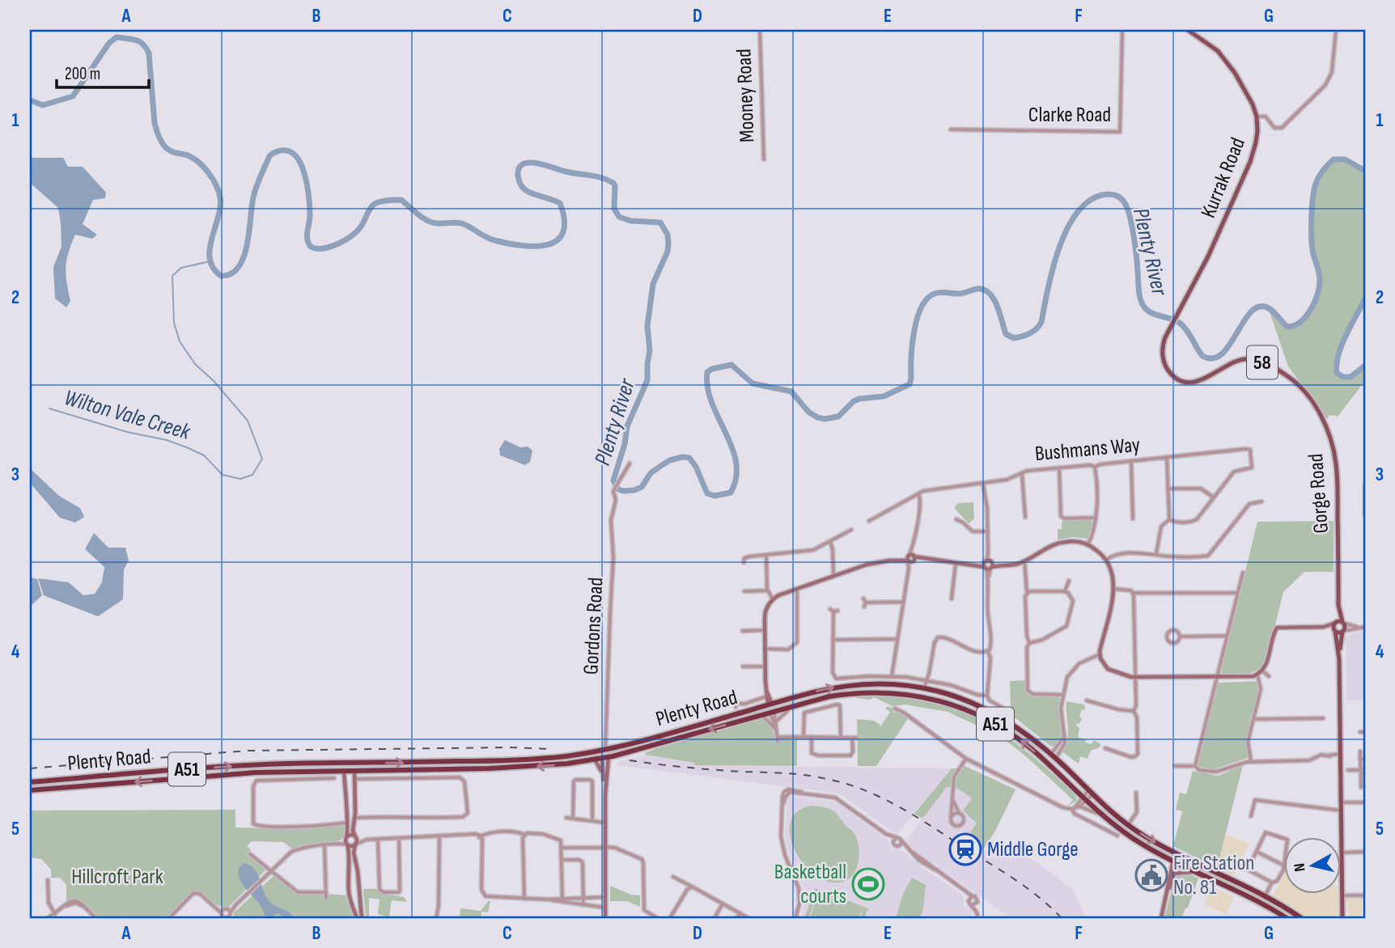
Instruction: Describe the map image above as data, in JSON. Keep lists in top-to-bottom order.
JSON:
{
  "streets": {
    "highway": ["Gordons Road", "Plenty Road", "A51"],
    "main road": ["Kurrak Road", "58", "Gorge Road"],
    "street": ["Mooney Road", "Clarke Road", "Bushmans Way"]
  },
  "crossings": [
    ["Kurrak Road", "Gorge Road"],
    ["58", "Gorge Road"],
    ["Gordons Road", "Plenty Road"]
  ],
  "water": ["Plenty River", "Wilton Vale Creek"],
  "parks": ["Hillcroft Park"],
  "places": {
    "station": ["Middle Gorge"],
    "public building": ["Fire Station No. 81"],
    "sports": ["Basketball courts"]
  },
  "scale_bar": "200 m",
  "north": "left",
  "grid": {
    "columns": [
      "A",
      "B",
      "C",
      "D",
      "E",
      "F",
      "G"
    ],
    "rows": [
      "1",
      "2",
      "3",
      "4",
      "5"
    ]
  }
}
